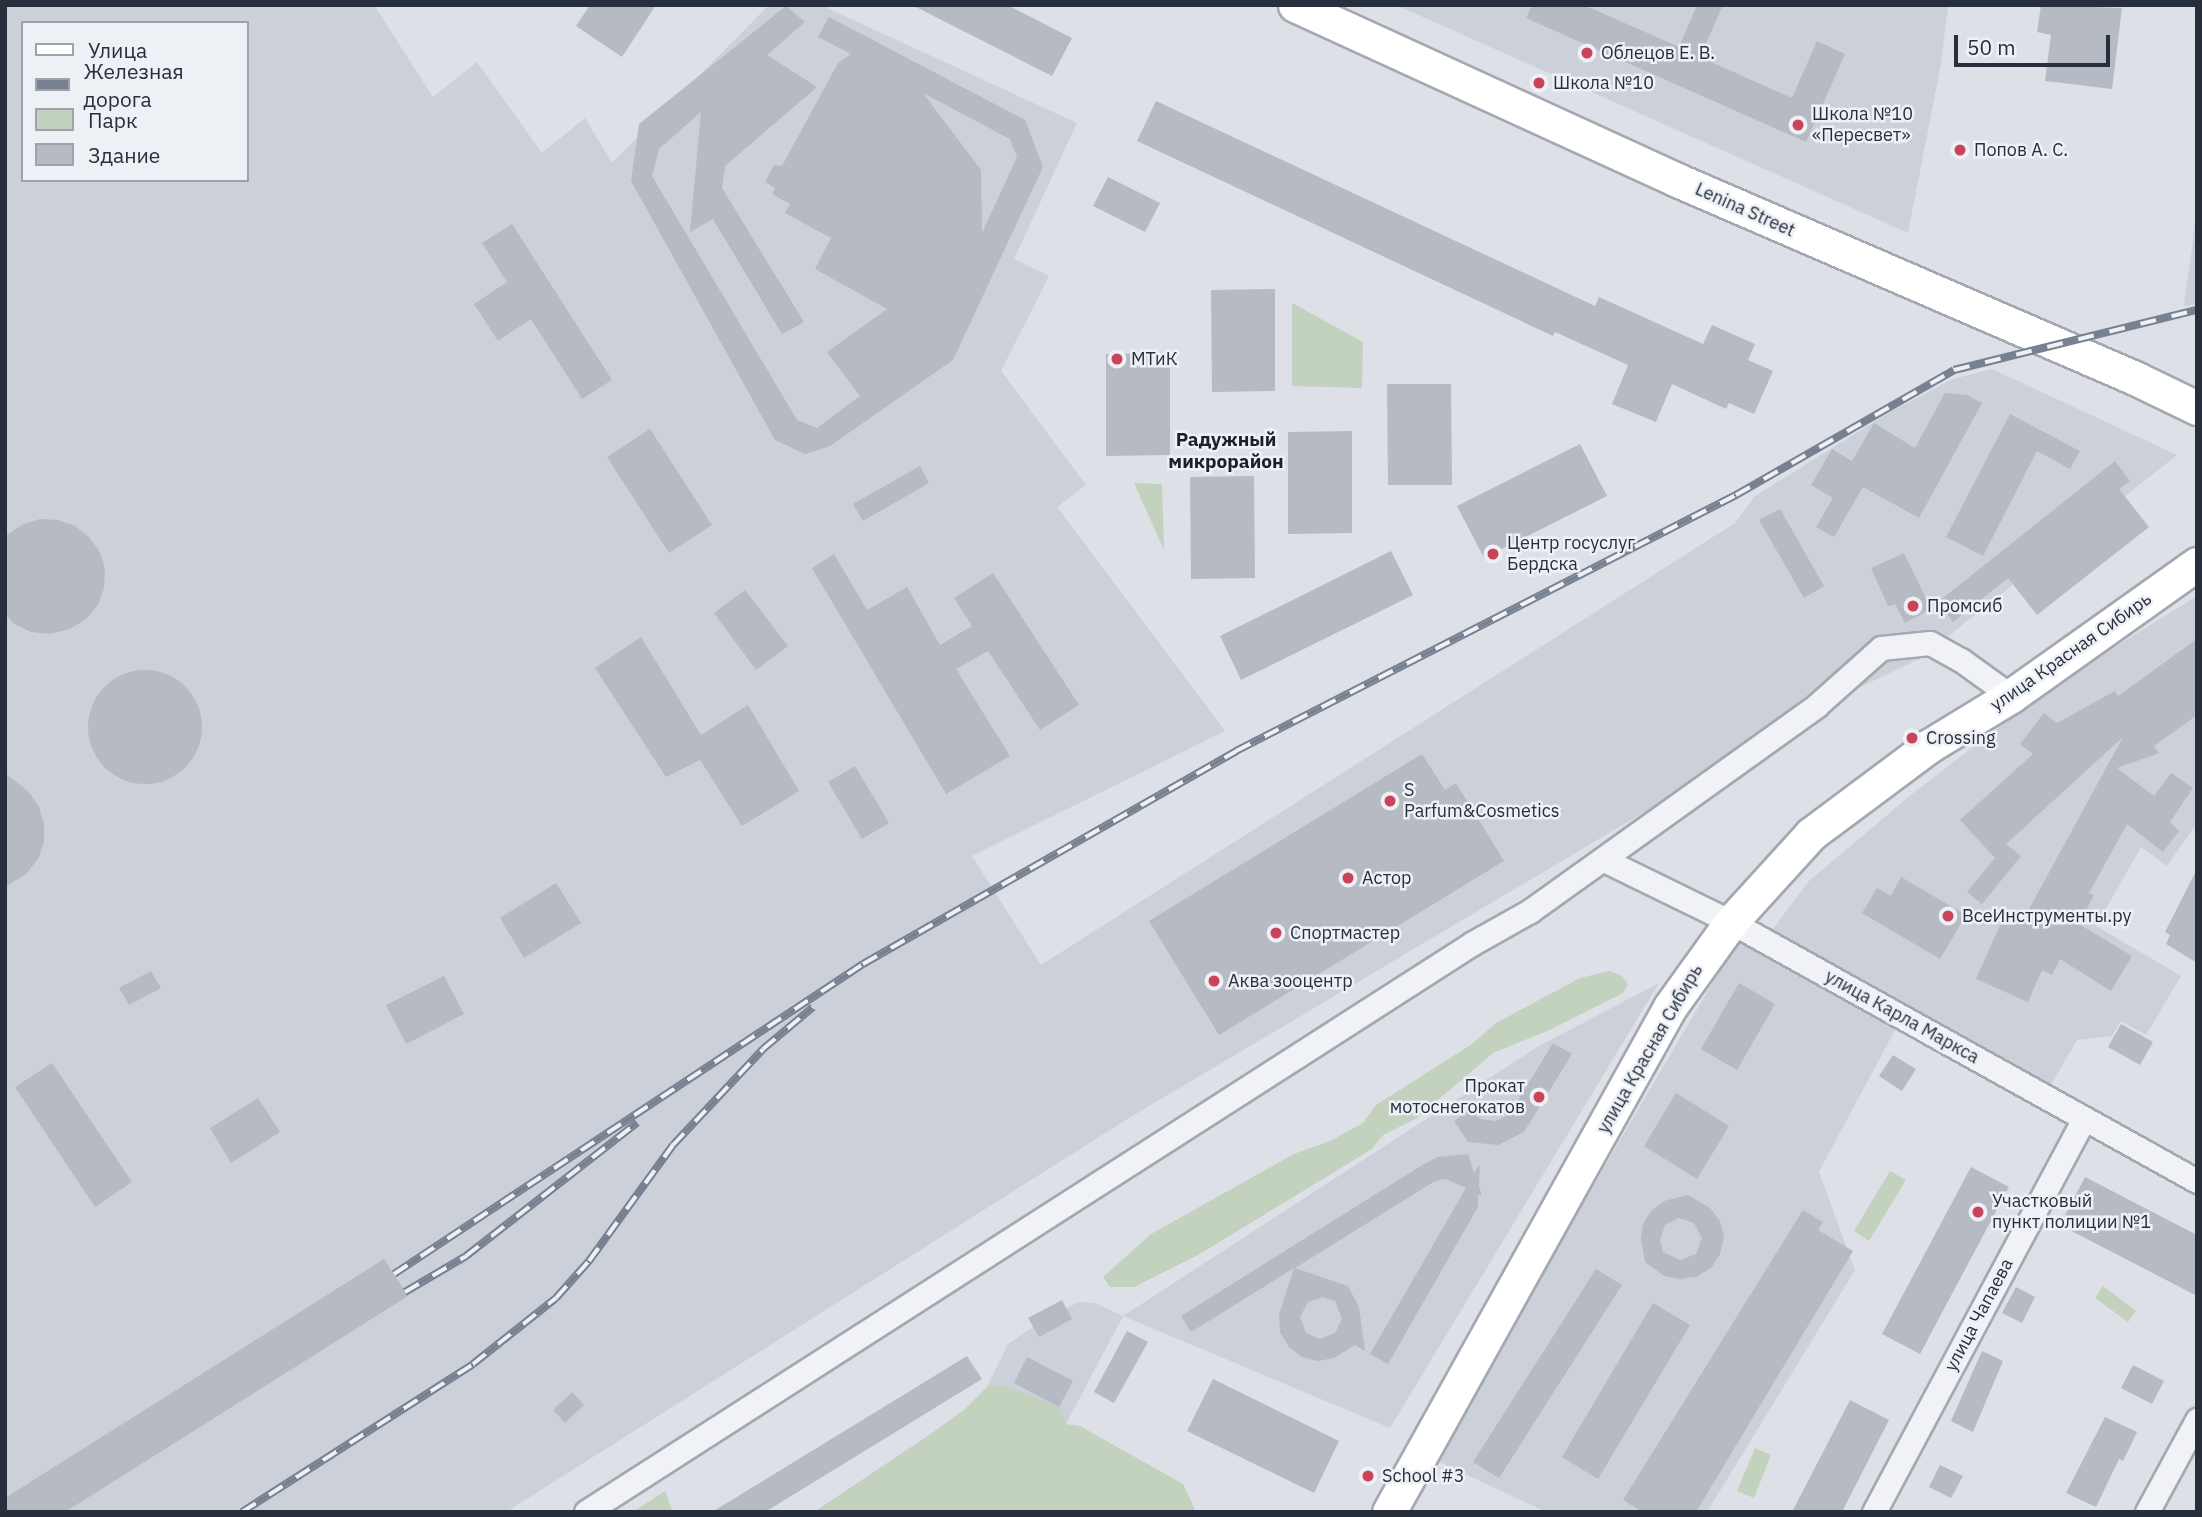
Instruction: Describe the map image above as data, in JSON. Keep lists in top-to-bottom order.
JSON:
{
  "streets": {
    "main road": ["Lenina Street", "улица Красная Сибирь"],
    "street": ["улица Карла Маркса", "улица Чапаева"]
  },
  "crossings": [
    ["улица Красная Сибирь", "улица Карла Маркса"],
    ["улица Карла Маркса", "улица Чапаева"]
  ],
  "districts": ["Радужный микрорайон"],
  "places": [
    "Облецов Е. В.",
    "Школа №10",
    "Школа №10 «Пересвет»",
    "Попов А. С.",
    "МТиК",
    "Центр госуслуг Бердска",
    "Промсиб",
    "Crossing",
    "S Parfum&Cosmetics",
    "Астор",
    "ВсеИнструменты.ру",
    "Спортмастер",
    "Аква зооцентр",
    "Прокат мотоснегокатов",
    "Участковый пункт полиции №1",
    "School #3"
  ],
  "legend": [
    "Улица",
    "Железная дорога",
    "Парк",
    "Здание"
  ],
  "scale_bar": "50 m"
}
